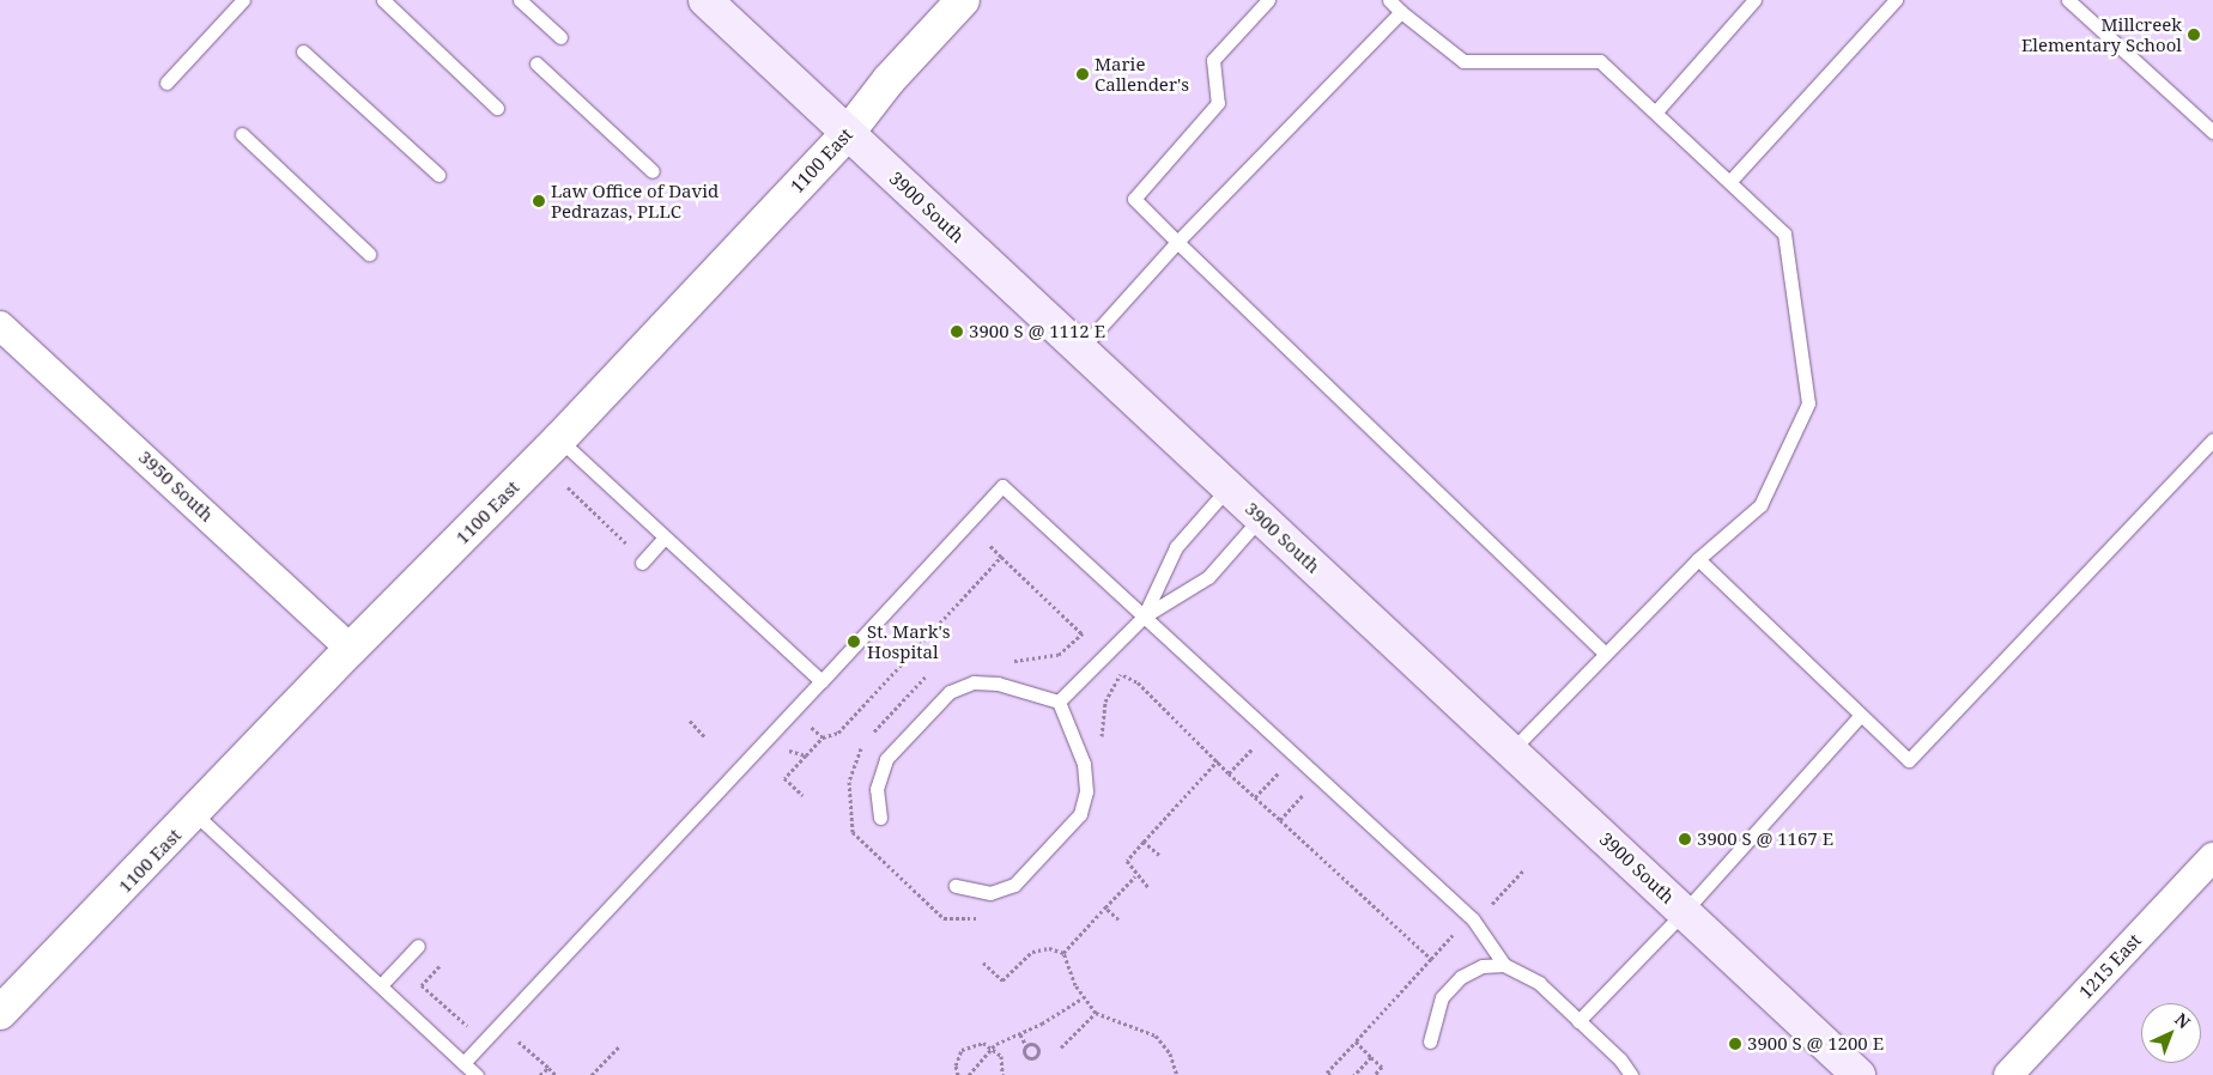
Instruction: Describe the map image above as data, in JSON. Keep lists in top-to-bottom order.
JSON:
{
  "streets": {
    "main road": ["3900 South"],
    "street": ["1100 East", "3950 South", "1215 East"]
  },
  "crossings": [
    ["1100 East", "3900 South"],
    ["1100 East", "3950 South"]
  ],
  "places": [
    "Millcreek Elementary School",
    "Marie Callender's",
    "Law Office of David Pedrazas, PLLC",
    "3900 S @ 1112 E",
    "St. Mark's Hospital",
    "3900 S @ 1167 E",
    "3900 S @ 1200 E"
  ],
  "north": "top right"
}
